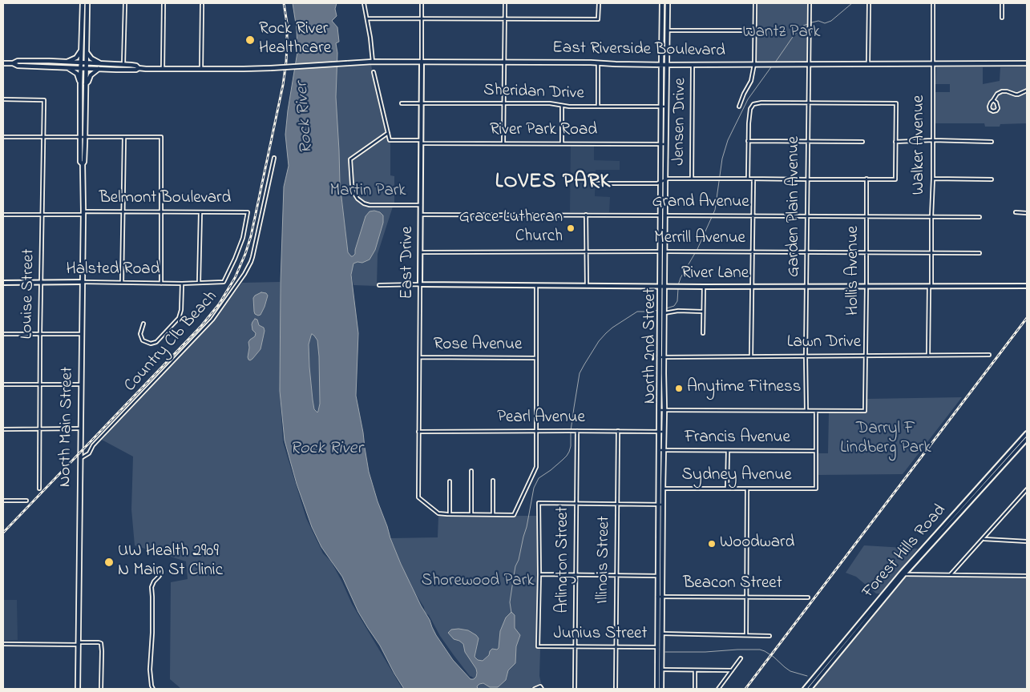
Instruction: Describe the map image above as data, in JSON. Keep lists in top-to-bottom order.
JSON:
{
  "streets": {
    "main road": ["East Riverside Boulevard", "North 2nd Street", "North Main Street"],
    "street": [
      "Sheridan Drive",
      "Jensen Drive",
      "River Park Road",
      "Walker Avenue",
      "Belmont Boulevard",
      "Grand Avenue",
      "Garden Plain Avenue",
      "Merrill Avenue",
      "East Drive",
      "Halsted Road",
      "Hollis Avenue",
      "River Lane",
      "Louise Street",
      "Country Clb Beach",
      "Lawn Drive",
      "Rose Avenue",
      "Pearl Avenue",
      "Francis Avenue",
      "Sydney Avenue",
      "Forest Hills Road",
      "Arlington Street",
      "Illinois Street",
      "Beacon Street",
      "Junius Street"
    ]
  },
  "crossings": [
    ["East Riverside Boulevard", "Jensen Drive"],
    ["East Riverside Boulevard", "Walker Avenue"],
    ["East Riverside Boulevard", "Garden Plain Avenue"],
    ["East Riverside Boulevard", "East Drive"],
    ["East Riverside Boulevard", "North 2nd Street"],
    ["Sheridan Drive", "East Drive"],
    ["Sheridan Drive", "North 2nd Street"],
    ["River Park Road", "East Drive"],
    ["River Park Road", "North 2nd Street"],
    ["Walker Avenue", "Grand Avenue"],
    ["Walker Avenue", "Merrill Avenue"],
    ["Walker Avenue", "River Lane"],
    ["Walker Avenue", "Lawn Drive"],
    ["Belmont Boulevard", "Halsted Road"],
    ["Belmont Boulevard", "Louise Street"],
    ["Belmont Boulevard", "North Main Street"],
    ["Grand Avenue", "Garden Plain Avenue"],
    ["Grand Avenue", "East Drive"],
    ["Grand Avenue", "Hollis Avenue"],
    ["Grand Avenue", "North 2nd Street"],
    ["Garden Plain Avenue", "Merrill Avenue"],
    ["Garden Plain Avenue", "River Lane"],
    ["Garden Plain Avenue", "Lawn Drive"],
    ["Merrill Avenue", "East Drive"],
    ["Merrill Avenue", "Hollis Avenue"],
    ["Merrill Avenue", "North 2nd Street"],
    ["East Drive", "River Lane"],
    ["East Drive", "Rose Avenue"],
    ["East Drive", "Pearl Avenue"],
    ["Halsted Road", "Louise Street"],
    ["Halsted Road", "North Main Street"],
    ["Hollis Avenue", "River Lane"],
    ["Hollis Avenue", "Lawn Drive"],
    ["River Lane", "North 2nd Street"],
    ["Country Clb Beach", "North Main Street"],
    ["Lawn Drive", "North 2nd Street"],
    ["North 2nd Street", "Pearl Avenue"],
    ["North 2nd Street", "Francis Avenue"],
    ["North 2nd Street", "Sydney Avenue"],
    ["North 2nd Street", "Beacon Street"],
    ["North 2nd Street", "Junius Street"],
    ["Pearl Avenue", "Arlington Street"],
    ["Pearl Avenue", "Illinois Street"],
    ["Francis Avenue", "Sydney Avenue"],
    ["Arlington Street", "Junius Street"],
    ["Illinois Street", "Junius Street"]
  ],
  "districts": ["LOVES PARK"],
  "water": ["Rock River"],
  "parks": [
    "Wantz Park",
    "Martin Park",
    "Darryl F Lindberg Park",
    "Shorewood Park"
  ],
  "places": [
    "Rock River Healthcare",
    "Grace Lutheran Church",
    "Anytime Fitness",
    "Woodward",
    "UW Health 2909 N Main St Clinic"
  ]
}
